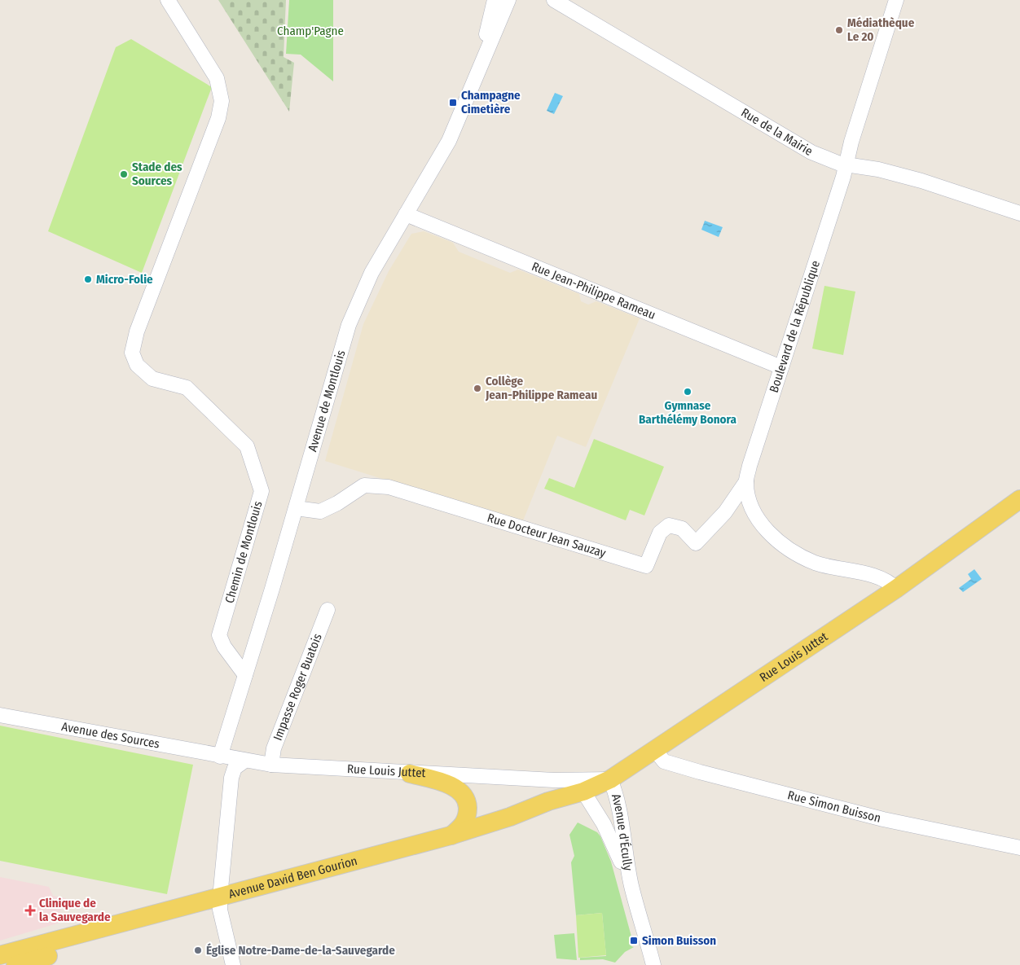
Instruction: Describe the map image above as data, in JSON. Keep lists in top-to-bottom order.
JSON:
{
  "streets": {
    "main road": ["Rue Louis Juttet", "Avenue David Ben Gourion"],
    "street": [
      "Rue de la Mairie",
      "Rue Jean-Philippe Rameau",
      "Boulevard de la République",
      "Avenue de Montlouis",
      "Rue Docteur Jean Sauzay",
      "Chemin de Montlouis",
      "Impasse Roger Buatois",
      "Avenue des Sources",
      "Rue Simon Buisson",
      "Avenue d'Écully"
    ]
  },
  "crossings": [
    ["Rue de la Mairie", "Boulevard de la République"],
    ["Rue Jean-Philippe Rameau", "Boulevard de la République"],
    ["Rue Jean-Philippe Rameau", "Avenue de Montlouis"],
    ["Boulevard de la République", "Rue Docteur Jean Sauzay"],
    ["Boulevard de la République", "Rue Louis Juttet"],
    ["Avenue de Montlouis", "Rue Docteur Jean Sauzay"],
    ["Avenue de Montlouis", "Chemin de Montlouis"],
    ["Avenue de Montlouis", "Rue Louis Juttet"],
    ["Avenue de Montlouis", "Avenue des Sources"],
    ["Rue Louis Juttet", "Impasse Roger Buatois"],
    ["Rue Louis Juttet", "Avenue des Sources"],
    ["Rue Louis Juttet", "Rue Simon Buisson"],
    ["Rue Louis Juttet", "Avenue d'Écully"],
    ["Rue Louis Juttet", "Avenue David Ben Gourion"],
    ["Avenue d'Écully", "Avenue David Ben Gourion"]
  ],
  "parks": ["Champ'Pagne"],
  "places": {
    "other": [
      "Médiathèque Le 20",
      "Stade des Sources",
      "Micro-Folie",
      "Collège Jean-Philippe Rameau",
      "Gymnase Barthélémy Bonora",
      "Église Notre-Dame-de-la-Sauvegarde"
    ],
    "transit": ["Champagne Cimetière", "Simon Buisson"],
    "health": ["Clinique de la Sauvegarde"]
  }
}
